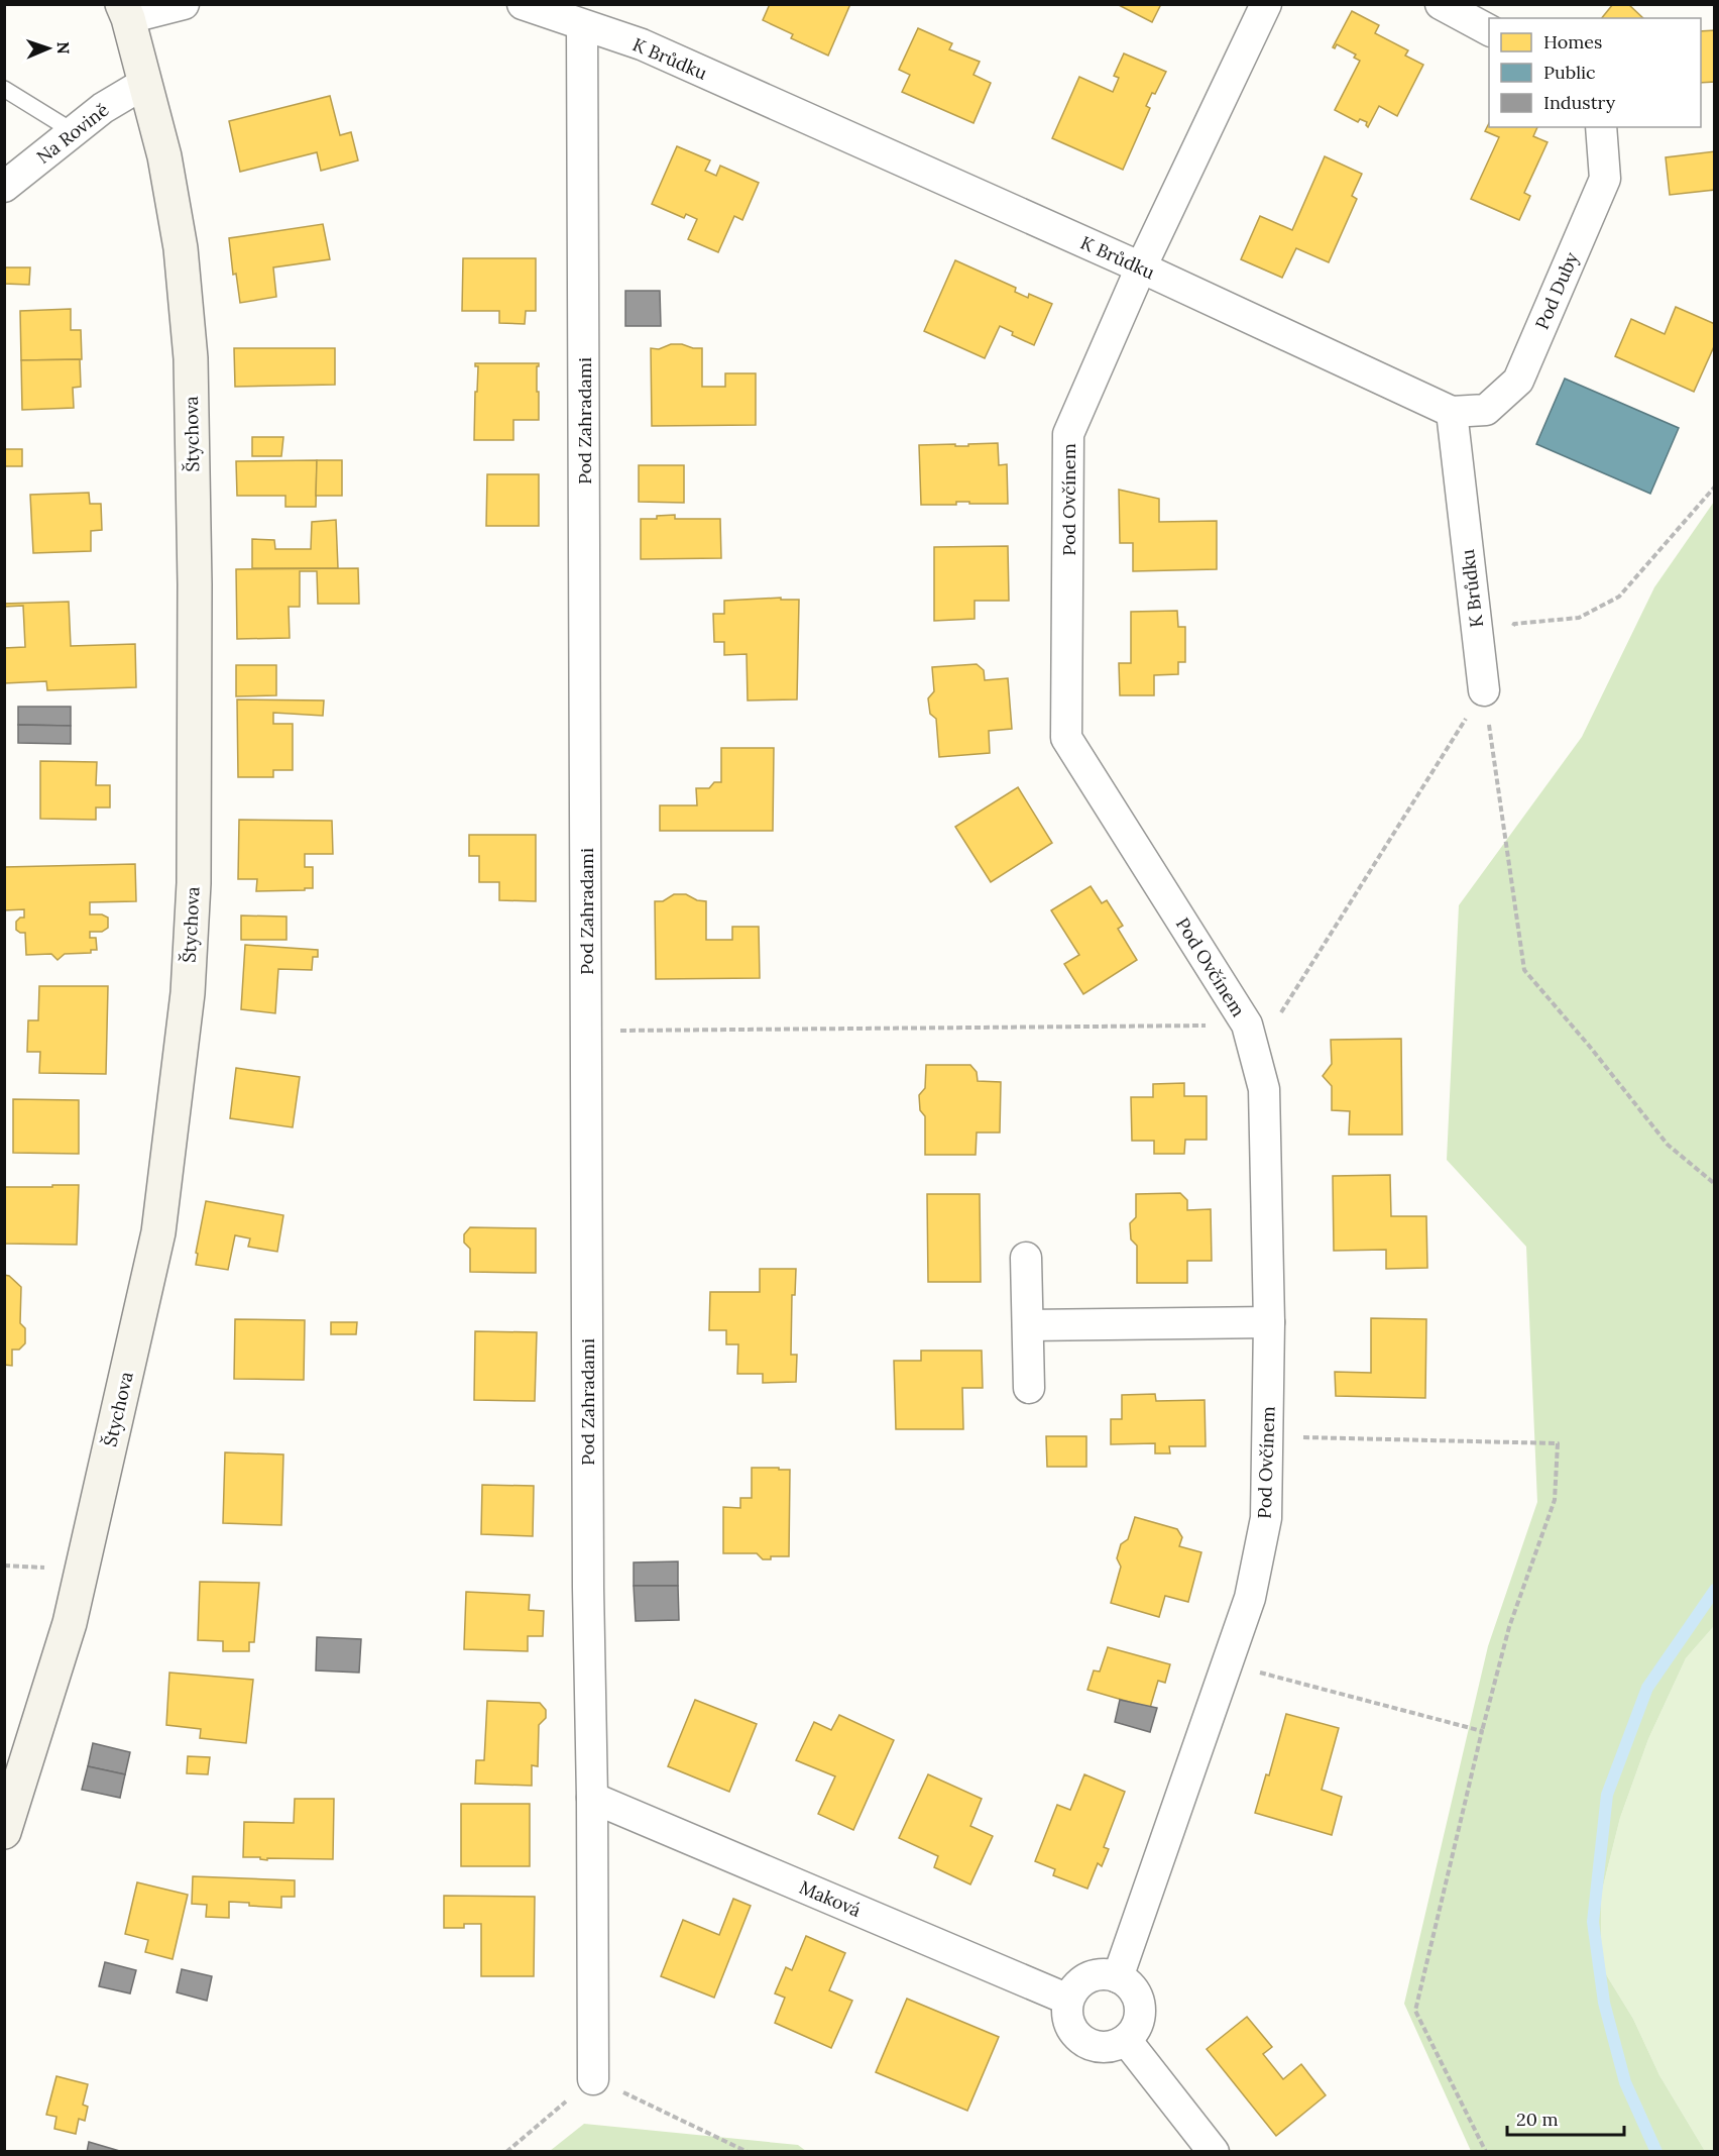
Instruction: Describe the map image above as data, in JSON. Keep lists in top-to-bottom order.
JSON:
{
  "streets": {
    "street": [
      "K Brůdku",
      "Na Rovině",
      "Pod Duby",
      "Pod Zahradami",
      "Štychova",
      "Pod Ovčínem",
      "Maková"
    ]
  },
  "crossings": [
    ["K Brůdku", "Pod Duby"],
    ["K Brůdku", "Pod Zahradami"],
    ["K Brůdku", "Pod Ovčínem"],
    ["Na Rovině", "Štychova"],
    ["Pod Zahradami", "Maková"],
    ["Pod Ovčínem", "Maková"]
  ],
  "legend": ["Homes", "Public", "Industry"],
  "scale_bar": "20 m",
  "north": "right"
}
